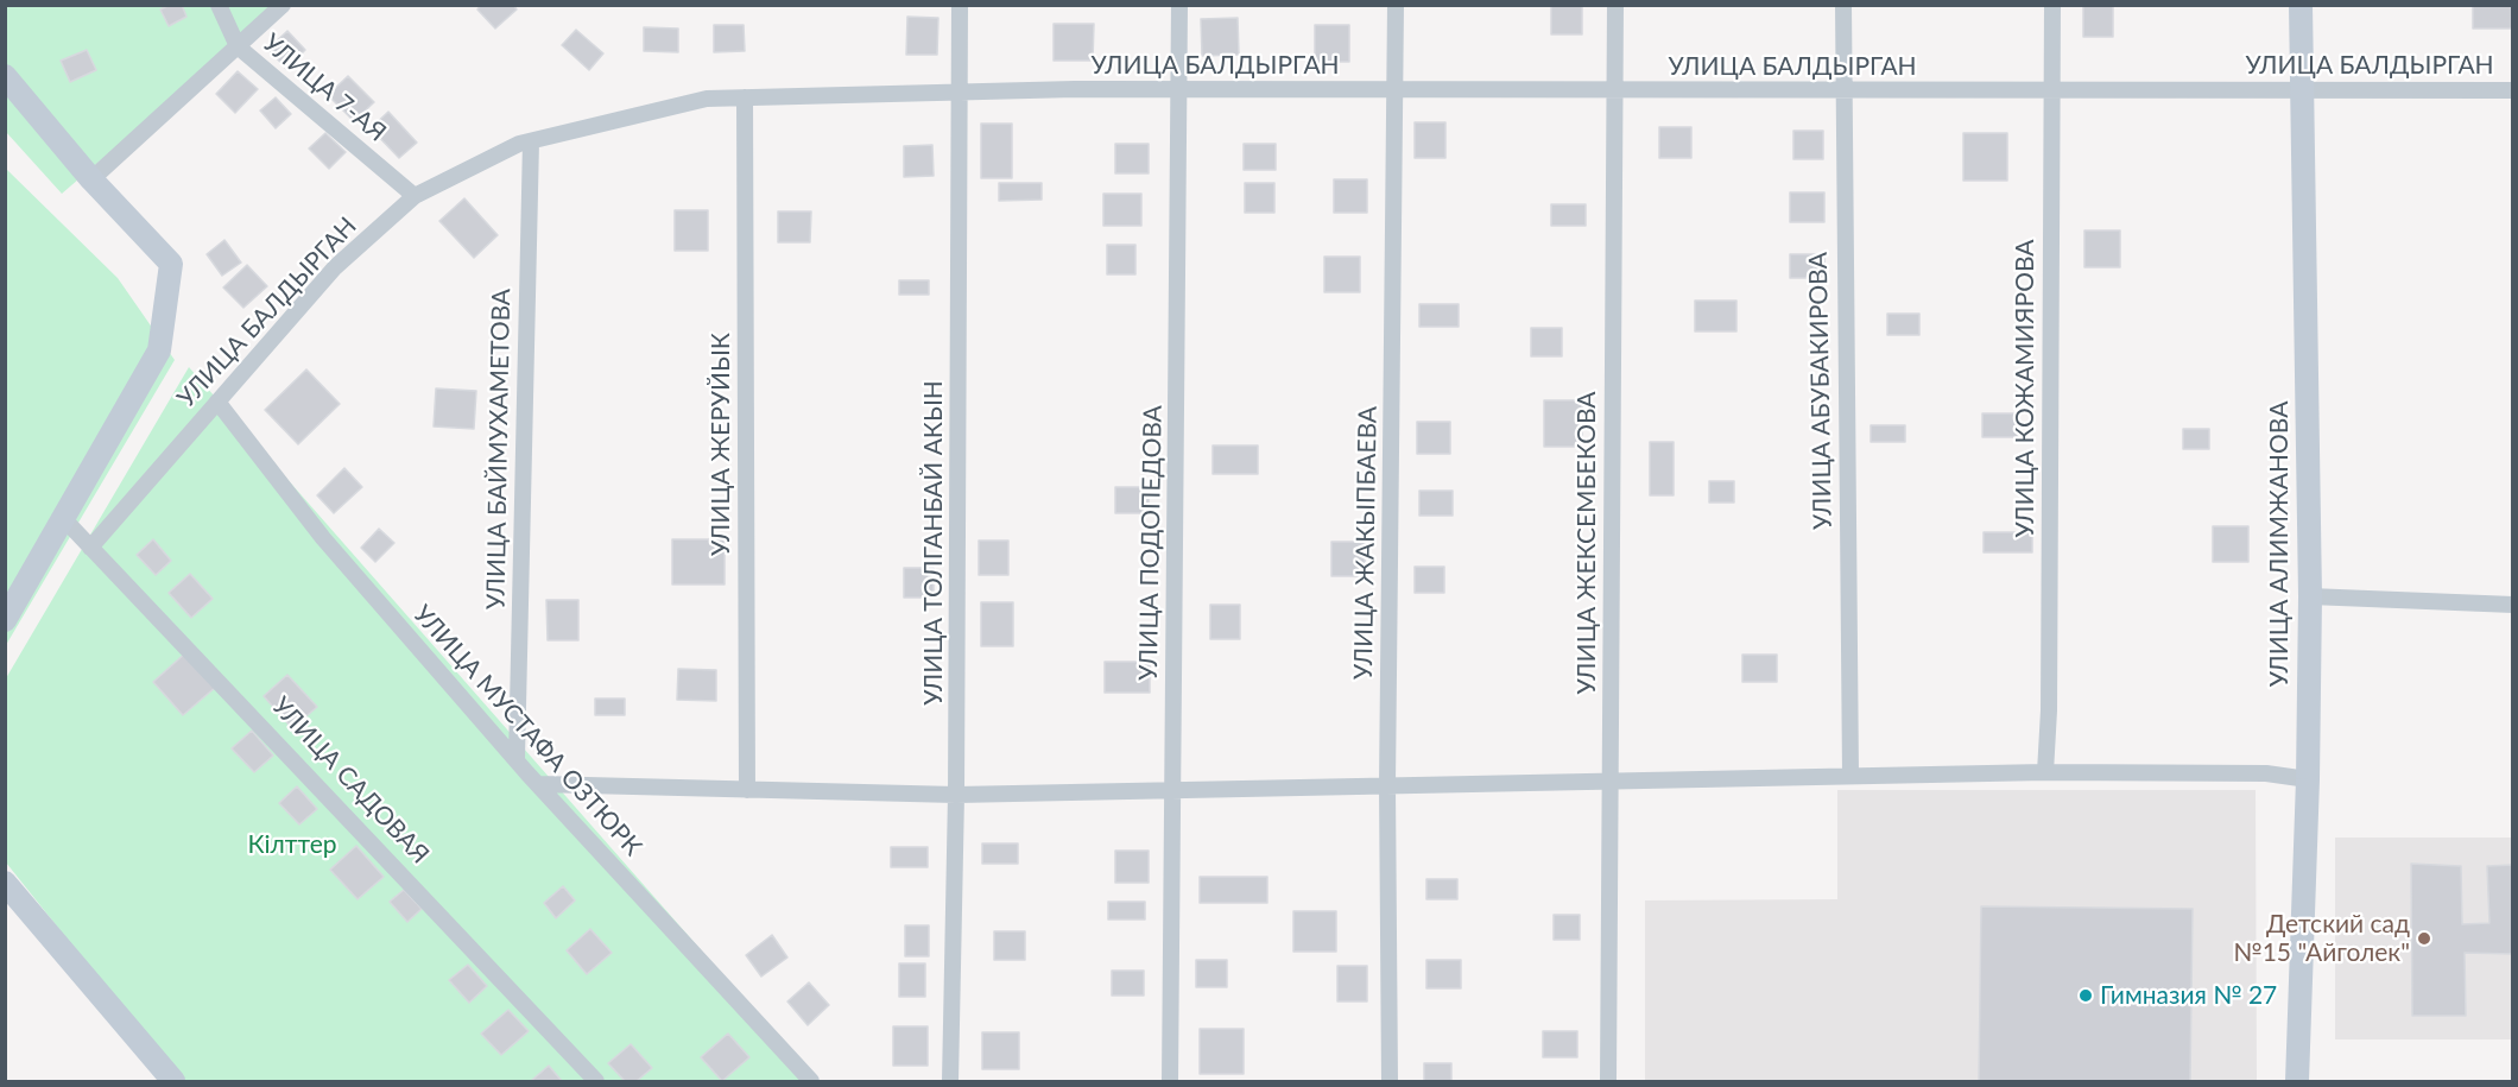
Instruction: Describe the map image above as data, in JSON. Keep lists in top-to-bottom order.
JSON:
{
  "streets": {
    "street": [
      "УЛИЦА БАЛДЫРГАН",
      "УЛИЦА 7-АЯ",
      "УЛИЦА КОЖАМИЯРОВА",
      "УЛИЦА АБУБАКИРОВА",
      "УЛИЦА ЖЕРУЙЫК",
      "УЛИЦА БАЙМУХАМЕТОВА",
      "УЛИЦА ТОЛГАНБАЙ АКЫН",
      "УЛИЦА ПОДОПЕДОВА",
      "УЛИЦА ЖАКЫПБАЕВА",
      "УЛИЦА ЖЕКСЕМБЕКОВА",
      "УЛИЦА АЛИМЖАНОВА",
      "УЛИЦА МУСТАФА ОЗТЮРК",
      "УЛИЦА САДОВАЯ"
    ]
  },
  "crossings": [
    ["УЛИЦА БАЛДЫРГАН", "УЛИЦА 7-АЯ"],
    ["УЛИЦА БАЛДЫРГАН", "УЛИЦА КОЖАМИЯРОВА"],
    ["УЛИЦА БАЛДЫРГАН", "УЛИЦА АБУБАКИРОВА"],
    ["УЛИЦА БАЛДЫРГАН", "УЛИЦА ЖЕРУЙЫК"],
    ["УЛИЦА БАЛДЫРГАН", "УЛИЦА БАЙМУХАМЕТОВА"],
    ["УЛИЦА БАЛДЫРГАН", "УЛИЦА ТОЛГАНБАЙ АКЫН"],
    ["УЛИЦА БАЛДЫРГАН", "УЛИЦА ПОДОПЕДОВА"],
    ["УЛИЦА БАЛДЫРГАН", "УЛИЦА ЖАКЫПБАЕВА"],
    ["УЛИЦА БАЛДЫРГАН", "УЛИЦА ЖЕКСЕМБЕКОВА"],
    ["УЛИЦА БАЛДЫРГАН", "УЛИЦА АЛИМЖАНОВА"],
    ["УЛИЦА БАЛДЫРГАН", "УЛИЦА МУСТАФА ОЗТЮРК"],
    ["УЛИЦА БАЛДЫРГАН", "УЛИЦА САДОВАЯ"],
    ["УЛИЦА БАЙМУХАМЕТОВА", "УЛИЦА МУСТАФА ОЗТЮРК"]
  ],
  "parks": ["Кілттер"],
  "places": ["Детский сад №15 \"Айголек\"", "Гимназия № 27"]
}
